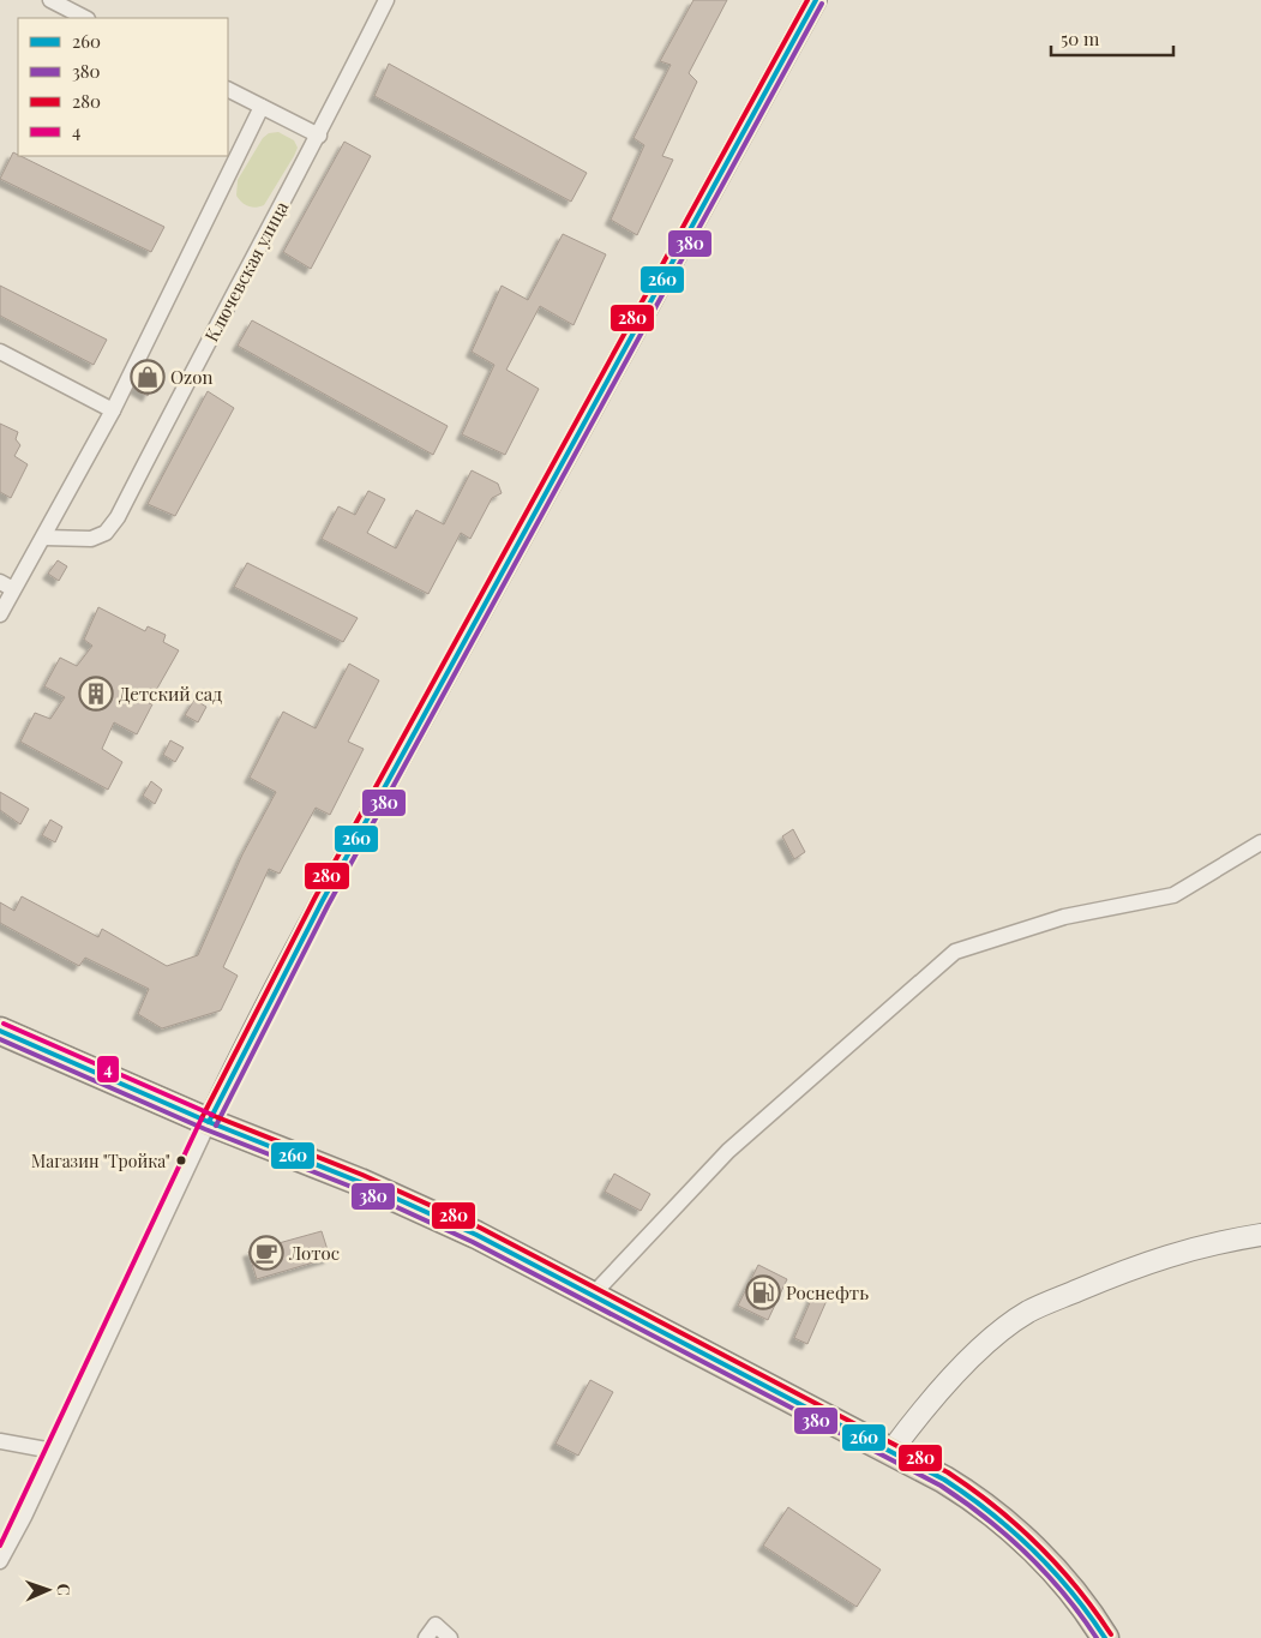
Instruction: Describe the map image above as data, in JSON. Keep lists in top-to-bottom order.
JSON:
{
  "streets": {
    "street": ["Ключевская улица"]
  },
  "places": {
    "shop": ["Ozon"],
    "building": ["Детский сад"],
    "other": ["Магазин \"Тройка\""],
    "cafe": ["Лотос"],
    "fuel station": ["Роснефть"]
  },
  "lines": [
    "transit line 260",
    "transit line 280",
    "transit line 380",
    "transit line 4"
  ],
  "legend": [
    "260",
    "380",
    "280",
    "4"
  ],
  "scale_bar": "50 m",
  "north": "right"
}
